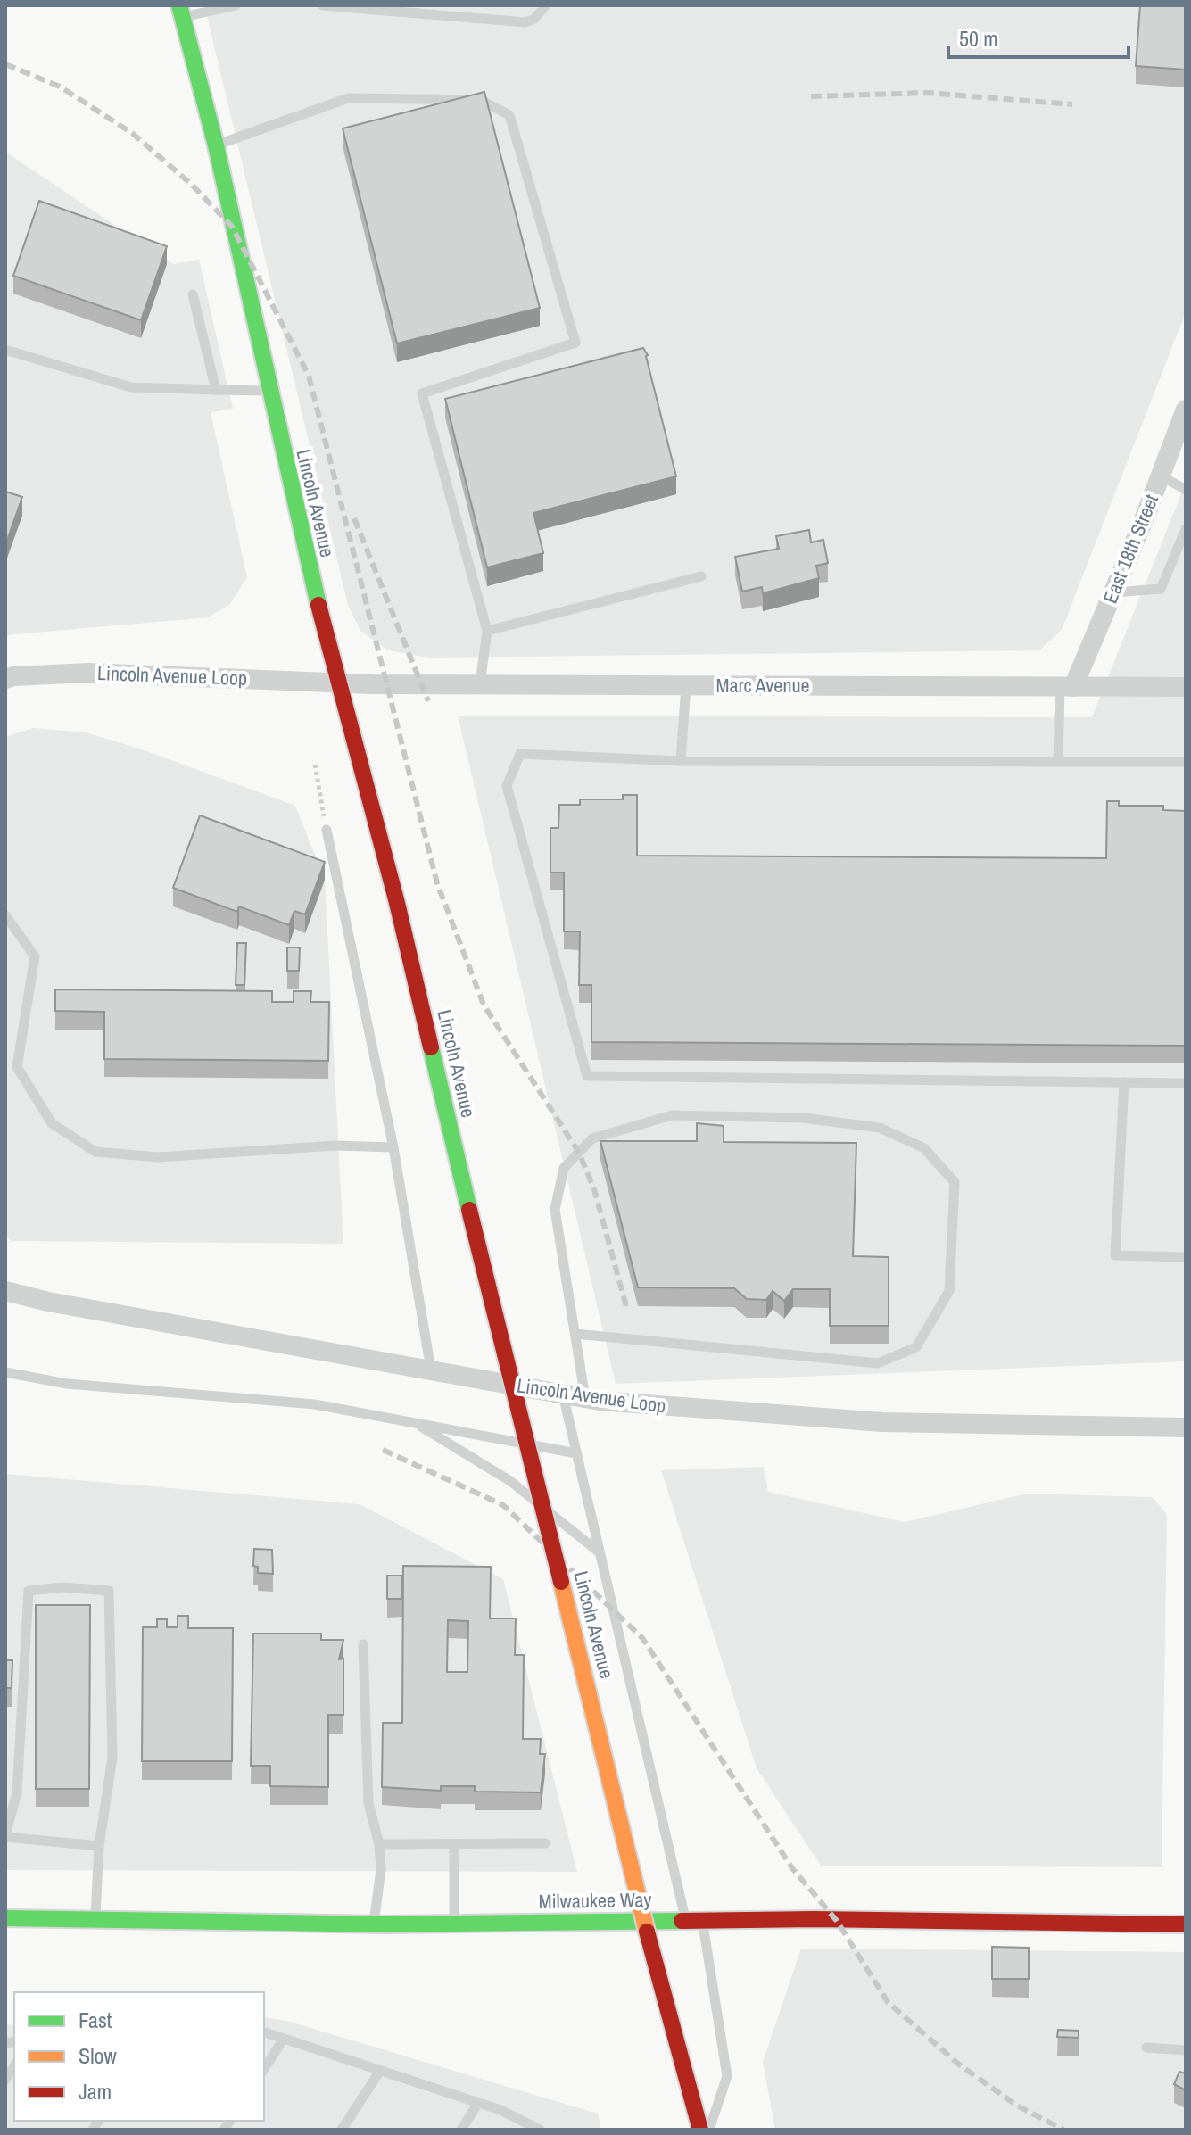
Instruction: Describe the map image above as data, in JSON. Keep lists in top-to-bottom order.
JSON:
{
  "streets": {
    "street": [
      "Lincoln Avenue",
      "East 18th Street",
      "Lincoln Avenue Loop",
      "Marc Avenue",
      "Milwaukee Way"
    ]
  },
  "crossings": [
    ["Lincoln Avenue", "Lincoln Avenue Loop"],
    ["Lincoln Avenue", "Marc Avenue"],
    ["East 18th Street", "Marc Avenue"],
    ["Lincoln Avenue Loop", "Marc Avenue"]
  ],
  "legend": ["Fast", "Slow", "Jam"],
  "scale_bar": "50 m"
}
